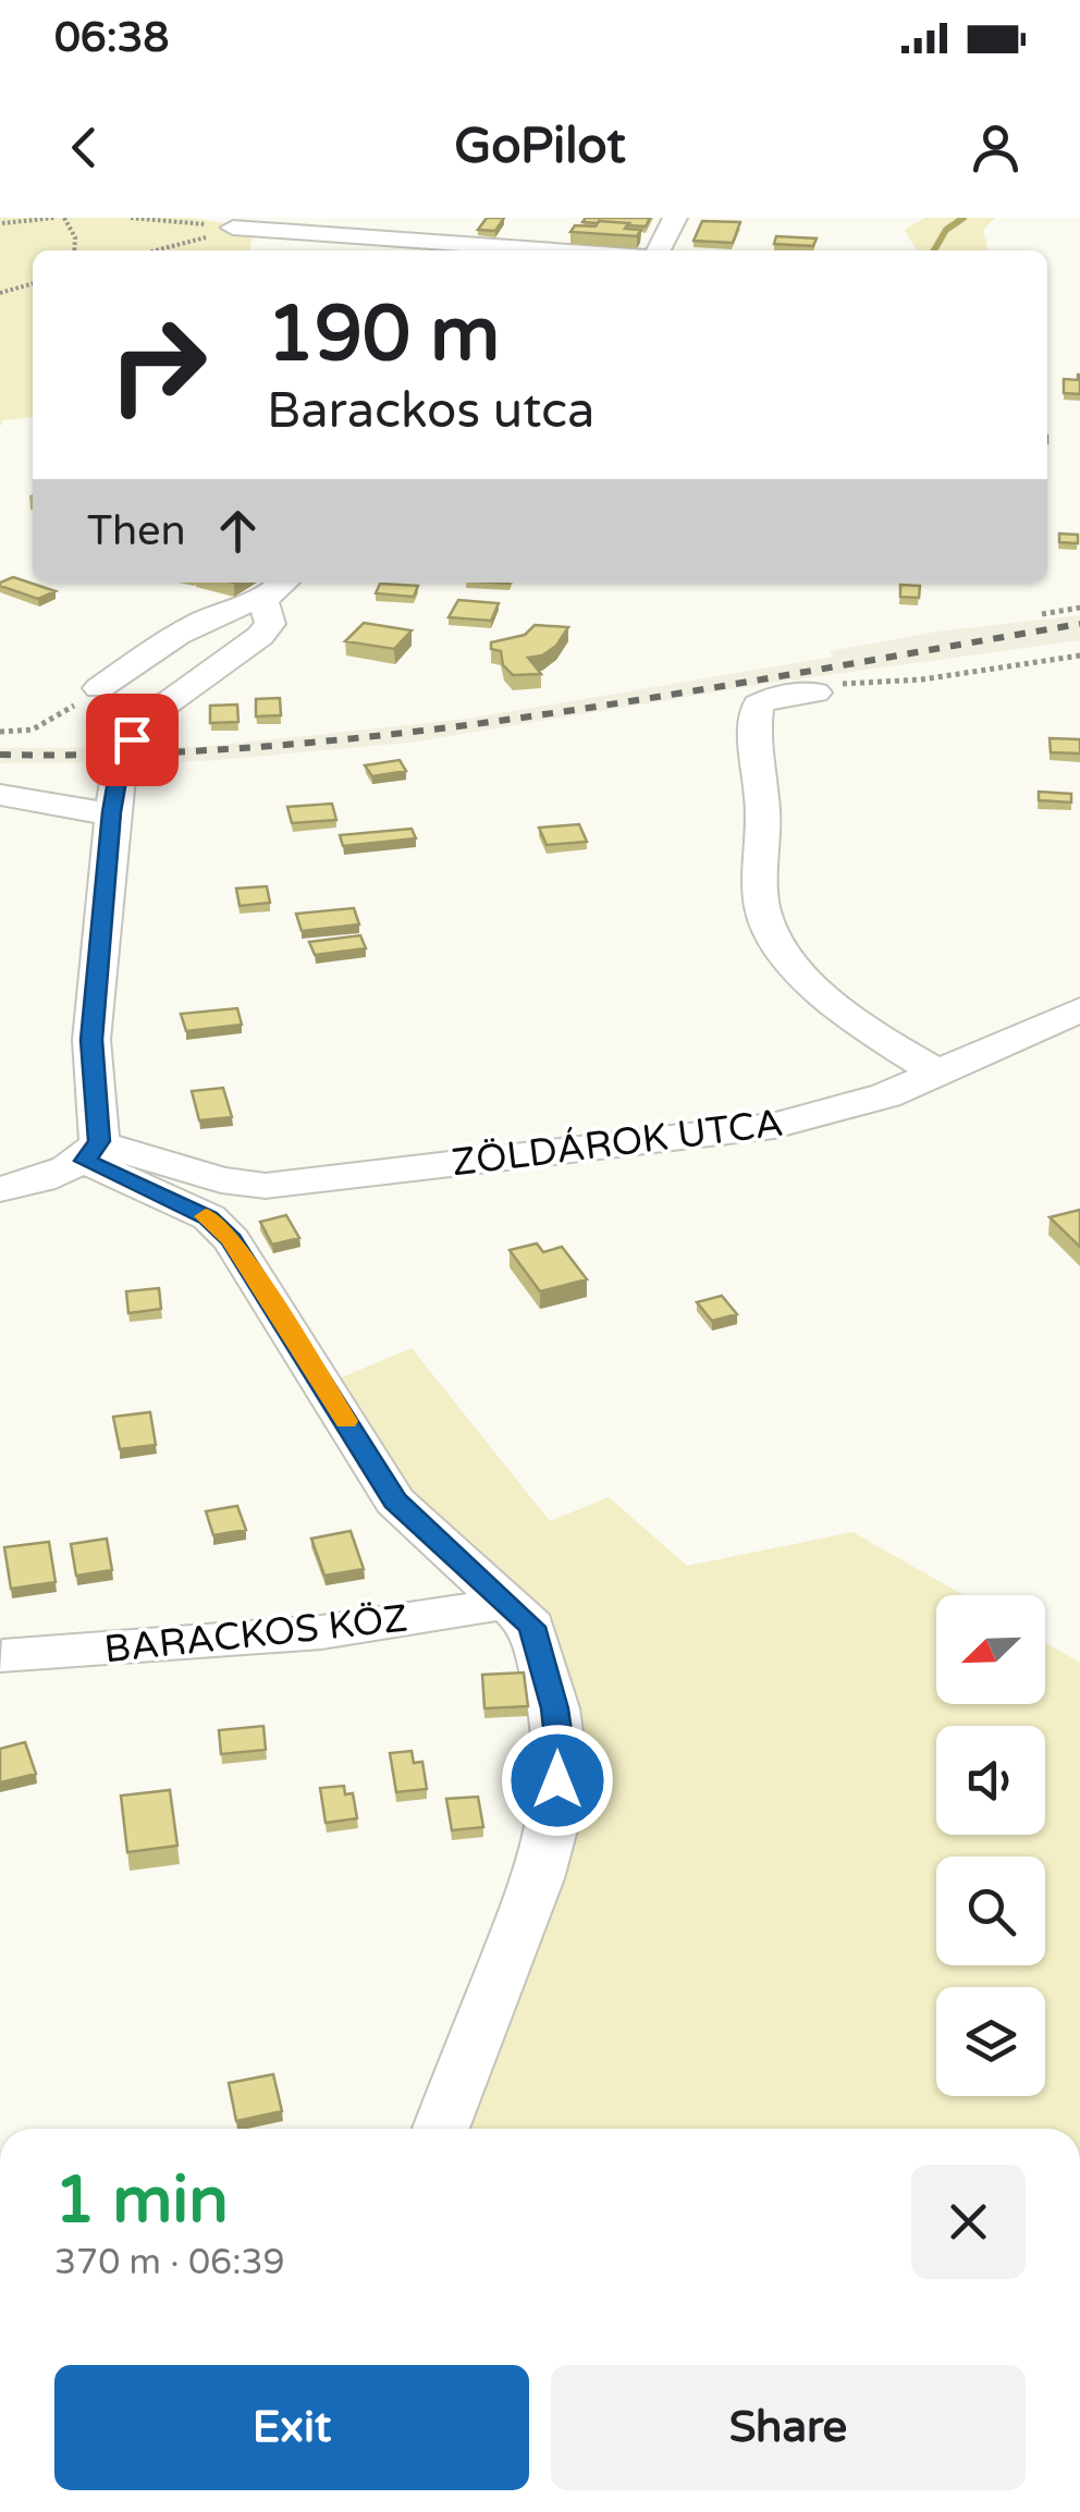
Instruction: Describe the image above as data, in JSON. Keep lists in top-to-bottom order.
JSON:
{
  "streets": {
    "street": ["ZÖLDÁROK UTCA", "BARACKOS KÖZ"]
  },
  "north": "bottom left",
  "page": {
    "status": "06:38",
    "header": "GoPilot",
    "turn": ["190 m", "Barackos utca"],
    "then": "Then",
    "heading": ["1 min", "370 m · 06:39"],
    "buttons": ["Exit", "Share"]
  }
}
